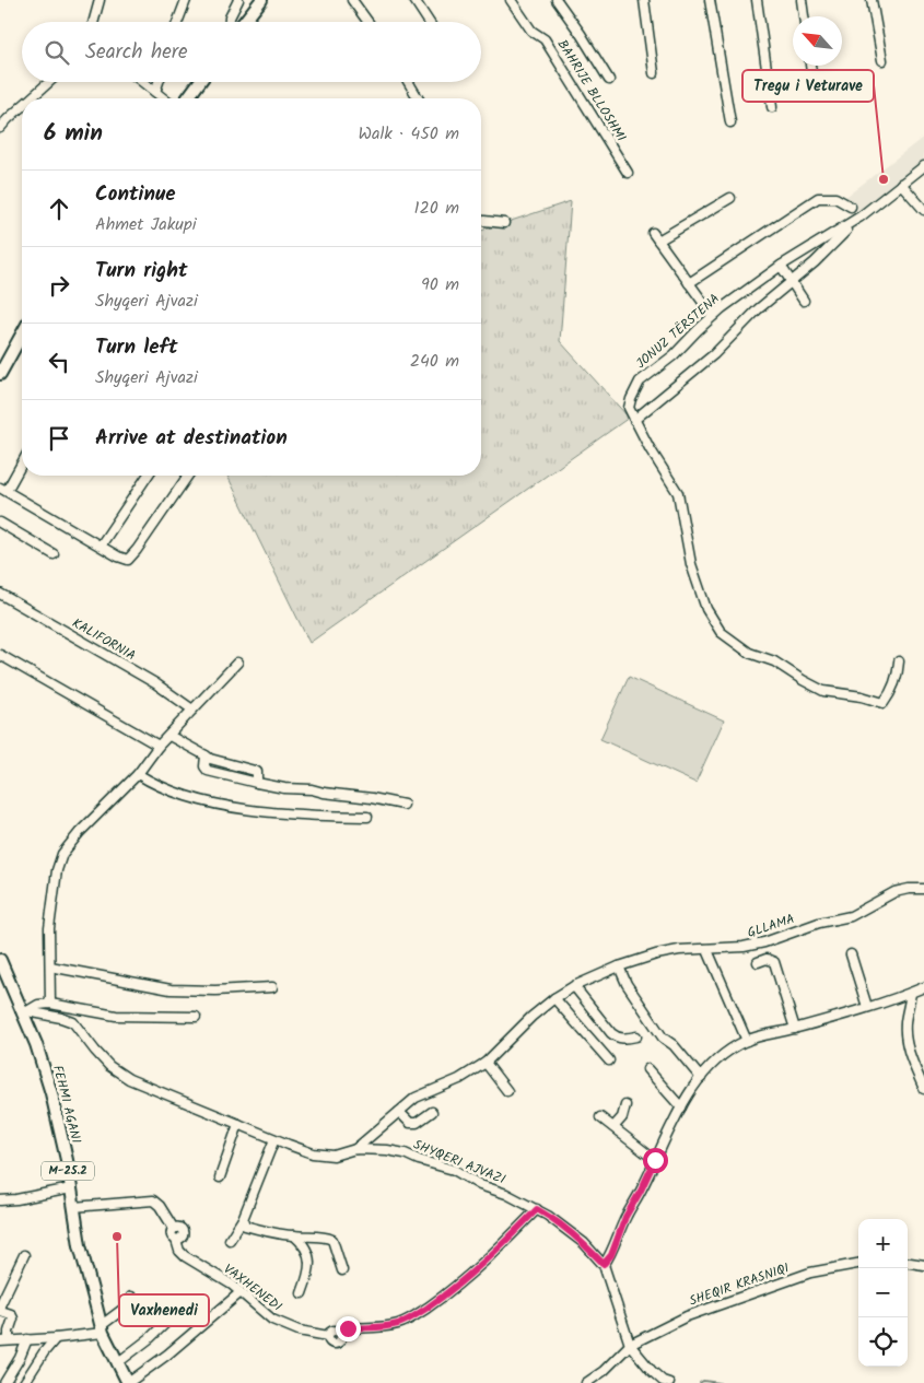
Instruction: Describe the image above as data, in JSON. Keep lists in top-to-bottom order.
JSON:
{
  "streets": {
    "main road": ["FEHMI AGANI", "M-25.2"],
    "street": [
      "BAHRIJE BLLOSHMI",
      "JONUZ TËRSTENA",
      "KALIFORNIA",
      "GLLAMA",
      "SHYQERI AJVAZI",
      "SHEQIR KRASNIQI",
      "VAXHENEDI"
    ]
  },
  "crossings": [
    ["GLLAMA", "SHYQERI AJVAZI"],
    ["FEHMI AGANI", "SHYQERI AJVAZI"],
    ["FEHMI AGANI", "VAXHENEDI"],
    ["SHYQERI AJVAZI", "SHEQIR KRASNIQI"]
  ],
  "places": ["Tregu i Veturave", "Vaxhenedi"],
  "north": "top left",
  "page": {
    "search": "Search here",
    "heading": ["6 min", "Walk · 450 m"],
    "list": [
      ["Continue", "Ahmet Jakupi", "120 m"],
      ["Turn right", "Shyqeri Ajvazi", "90 m"],
      ["Turn left", "Shyqeri Ajvazi", "240 m"],
      "Arrive at destination"
    ],
    "map_buttons": ["+", "−"]
  }
}
